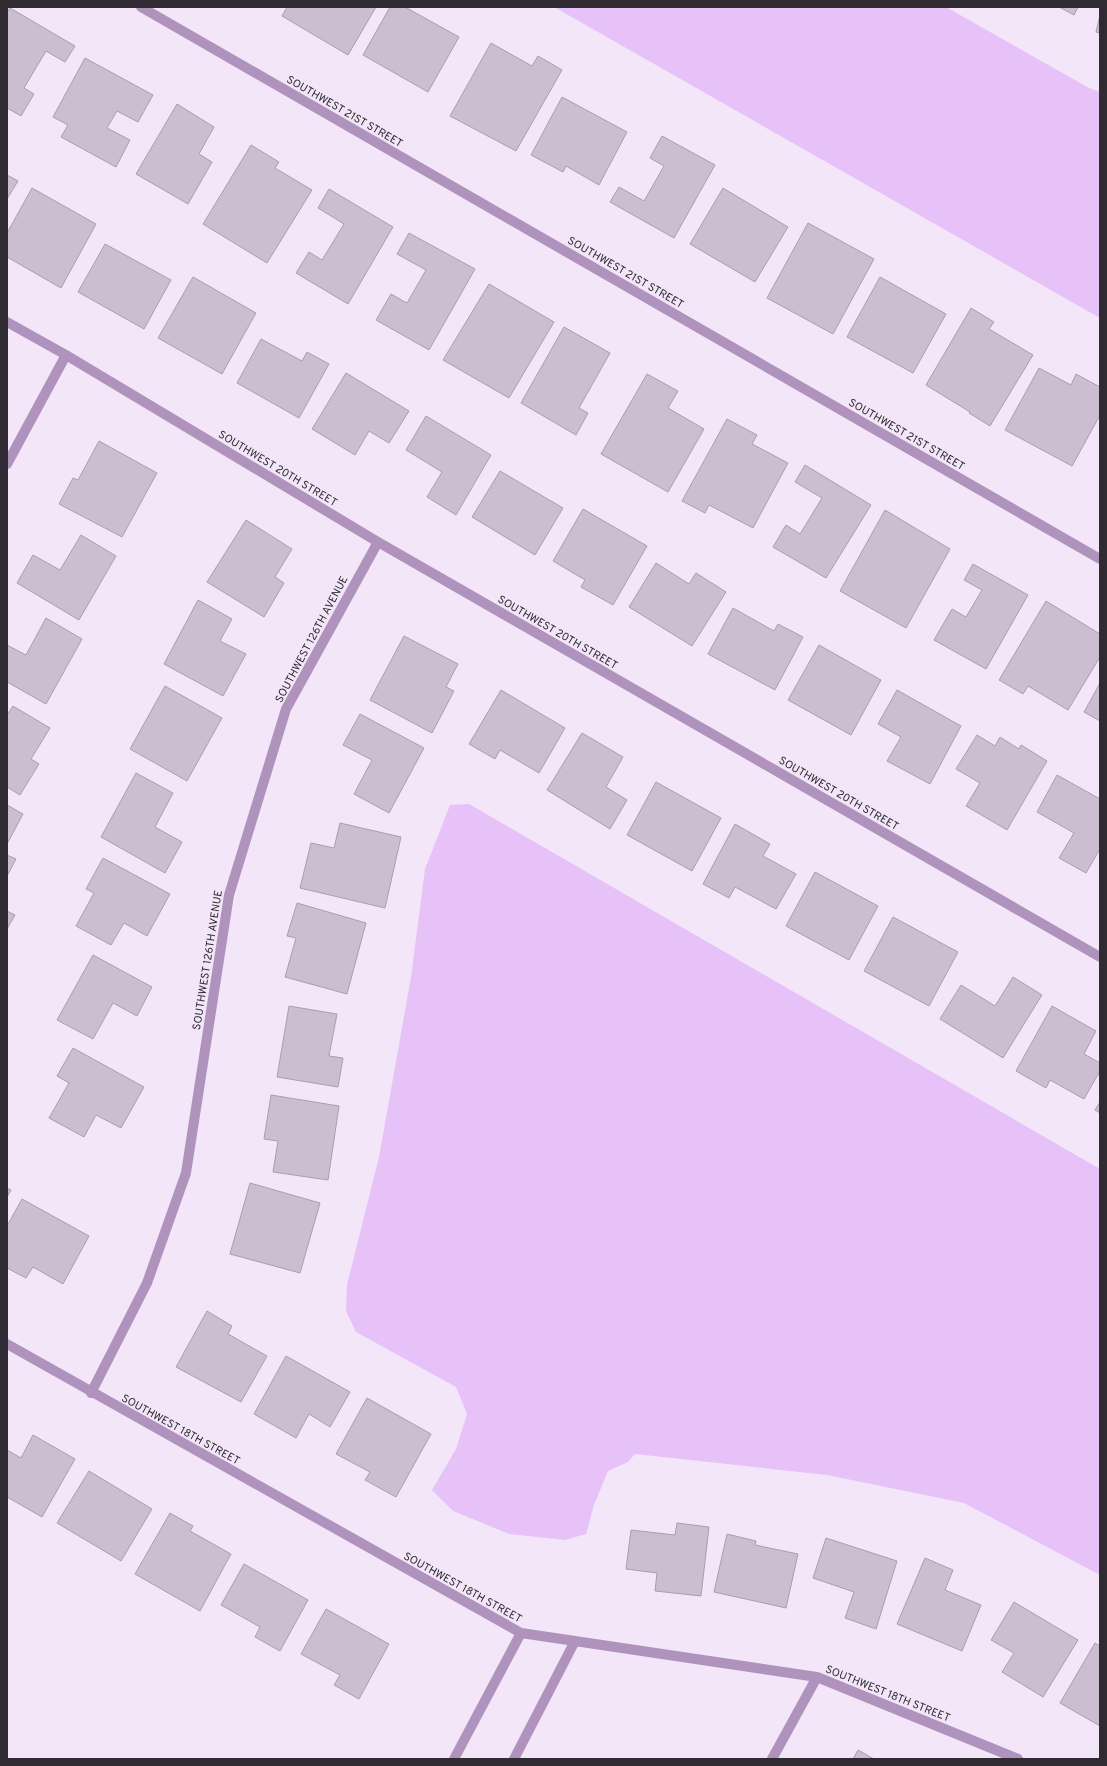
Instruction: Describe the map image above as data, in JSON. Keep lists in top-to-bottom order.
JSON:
{
  "streets": {
    "street": [
      "SOUTHWEST 21ST STREET",
      "SOUTHWEST 20TH STREET",
      "SOUTHWEST 126TH AVENUE",
      "SOUTHWEST 18TH STREET"
    ]
  },
  "crossings": [
    ["SOUTHWEST 20TH STREET", "SOUTHWEST 126TH AVENUE"],
    ["SOUTHWEST 126TH AVENUE", "SOUTHWEST 18TH STREET"]
  ]
}
